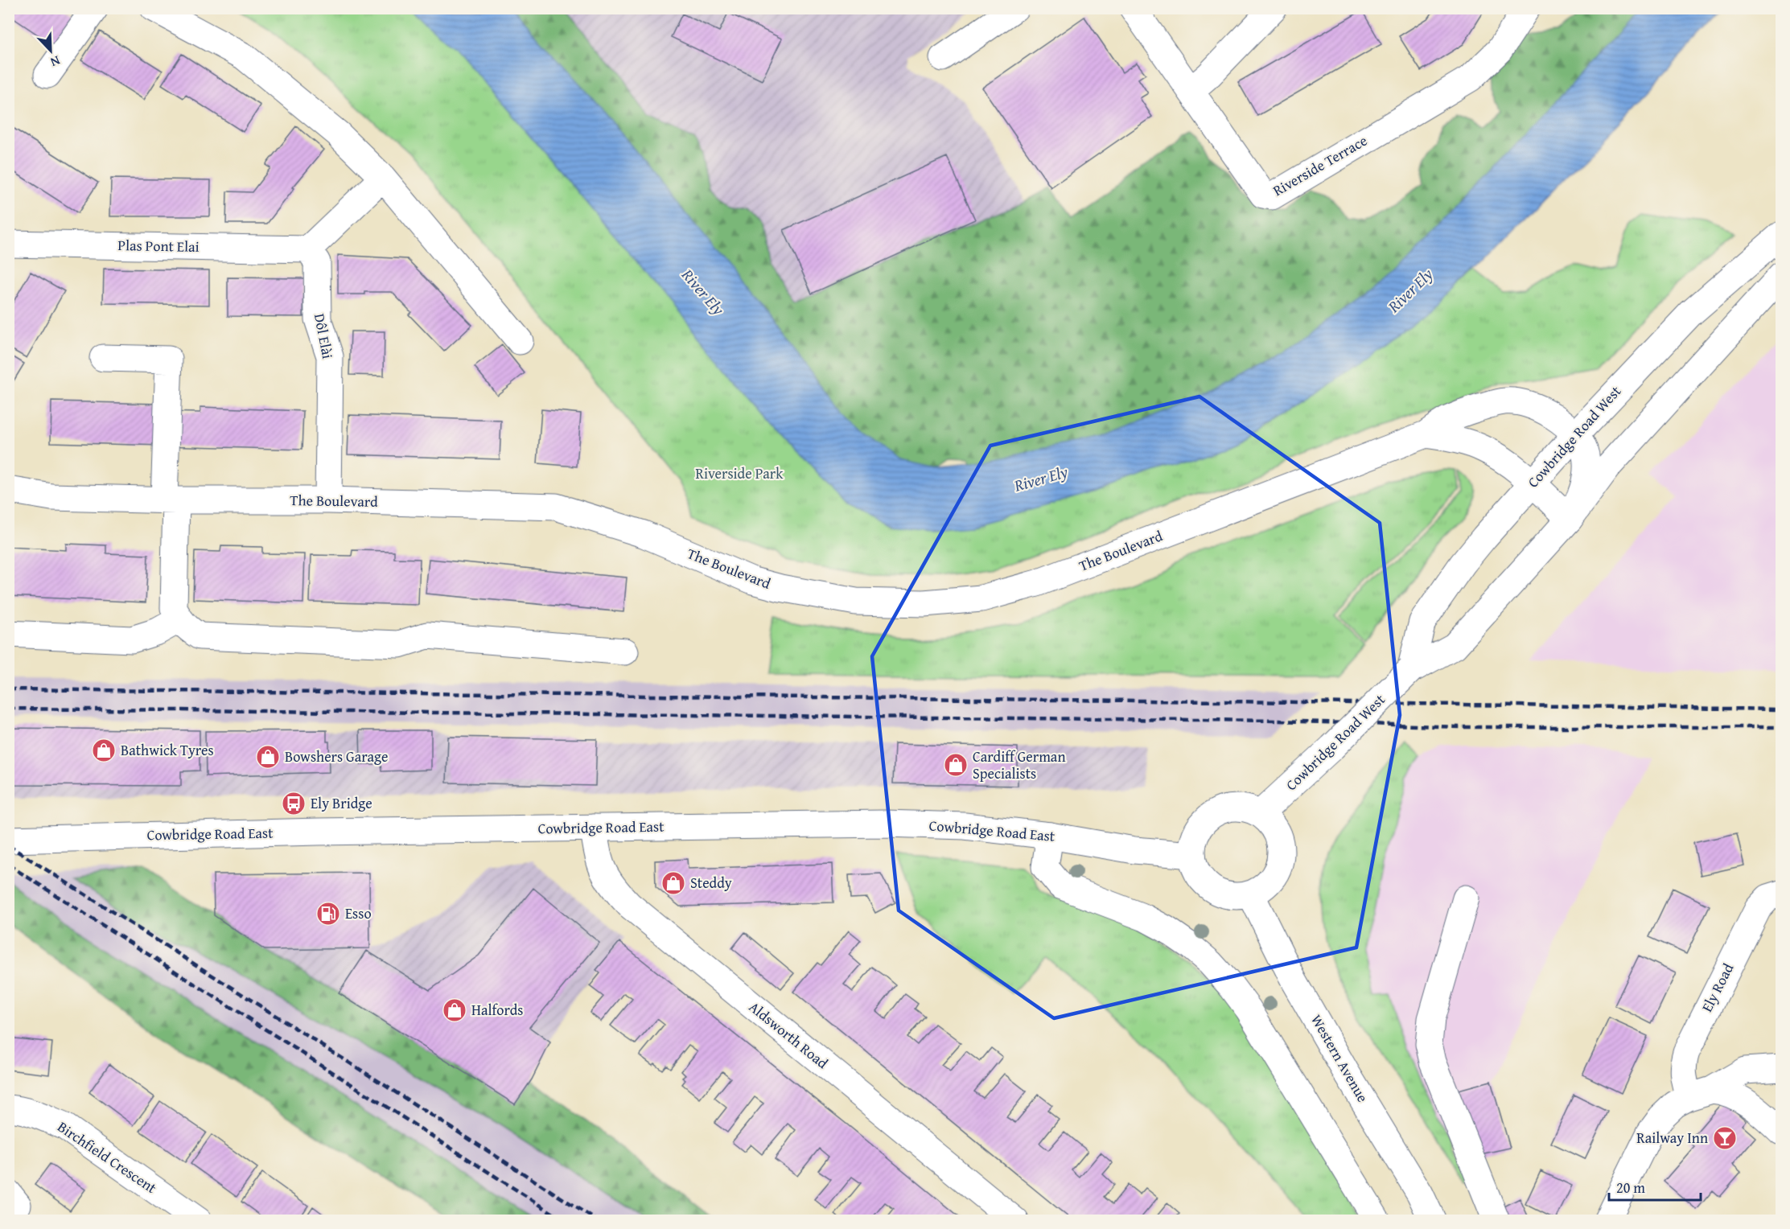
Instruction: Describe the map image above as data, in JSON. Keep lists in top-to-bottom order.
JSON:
{
  "streets": {
    "main road": [
      "Riverside Terrace",
      "Plas Pont Elai",
      "Dôl Elài",
      "Cowbridge Road West",
      "The Boulevard",
      "Cowbridge Road East",
      "Ely Road",
      "Aldsworth Road",
      "Western Avenue",
      "Birchfield Crescent"
    ]
  },
  "crossings": [
    ["Plas Pont Elai", "Dôl Elài"],
    ["Dôl Elài", "The Boulevard"],
    ["Cowbridge Road West", "The Boulevard"],
    ["Cowbridge Road West", "Cowbridge Road East"],
    ["Cowbridge Road West", "Western Avenue"],
    ["Cowbridge Road East", "Aldsworth Road"],
    ["Cowbridge Road East", "Western Avenue"]
  ],
  "water": ["River Ely"],
  "parks": ["Riverside Park"],
  "places": {
    "shop": [
      "Bathwick Tyres",
      "Bowshers Garage",
      "Cardiff German Specialists",
      "Steddy",
      "Halfords"
    ],
    "bus stop": ["Ely Bridge"],
    "fuel station": ["Esso"],
    "bar": ["Railway Inn"]
  },
  "scale_bar": "20 m",
  "north": "bottom right"
}
